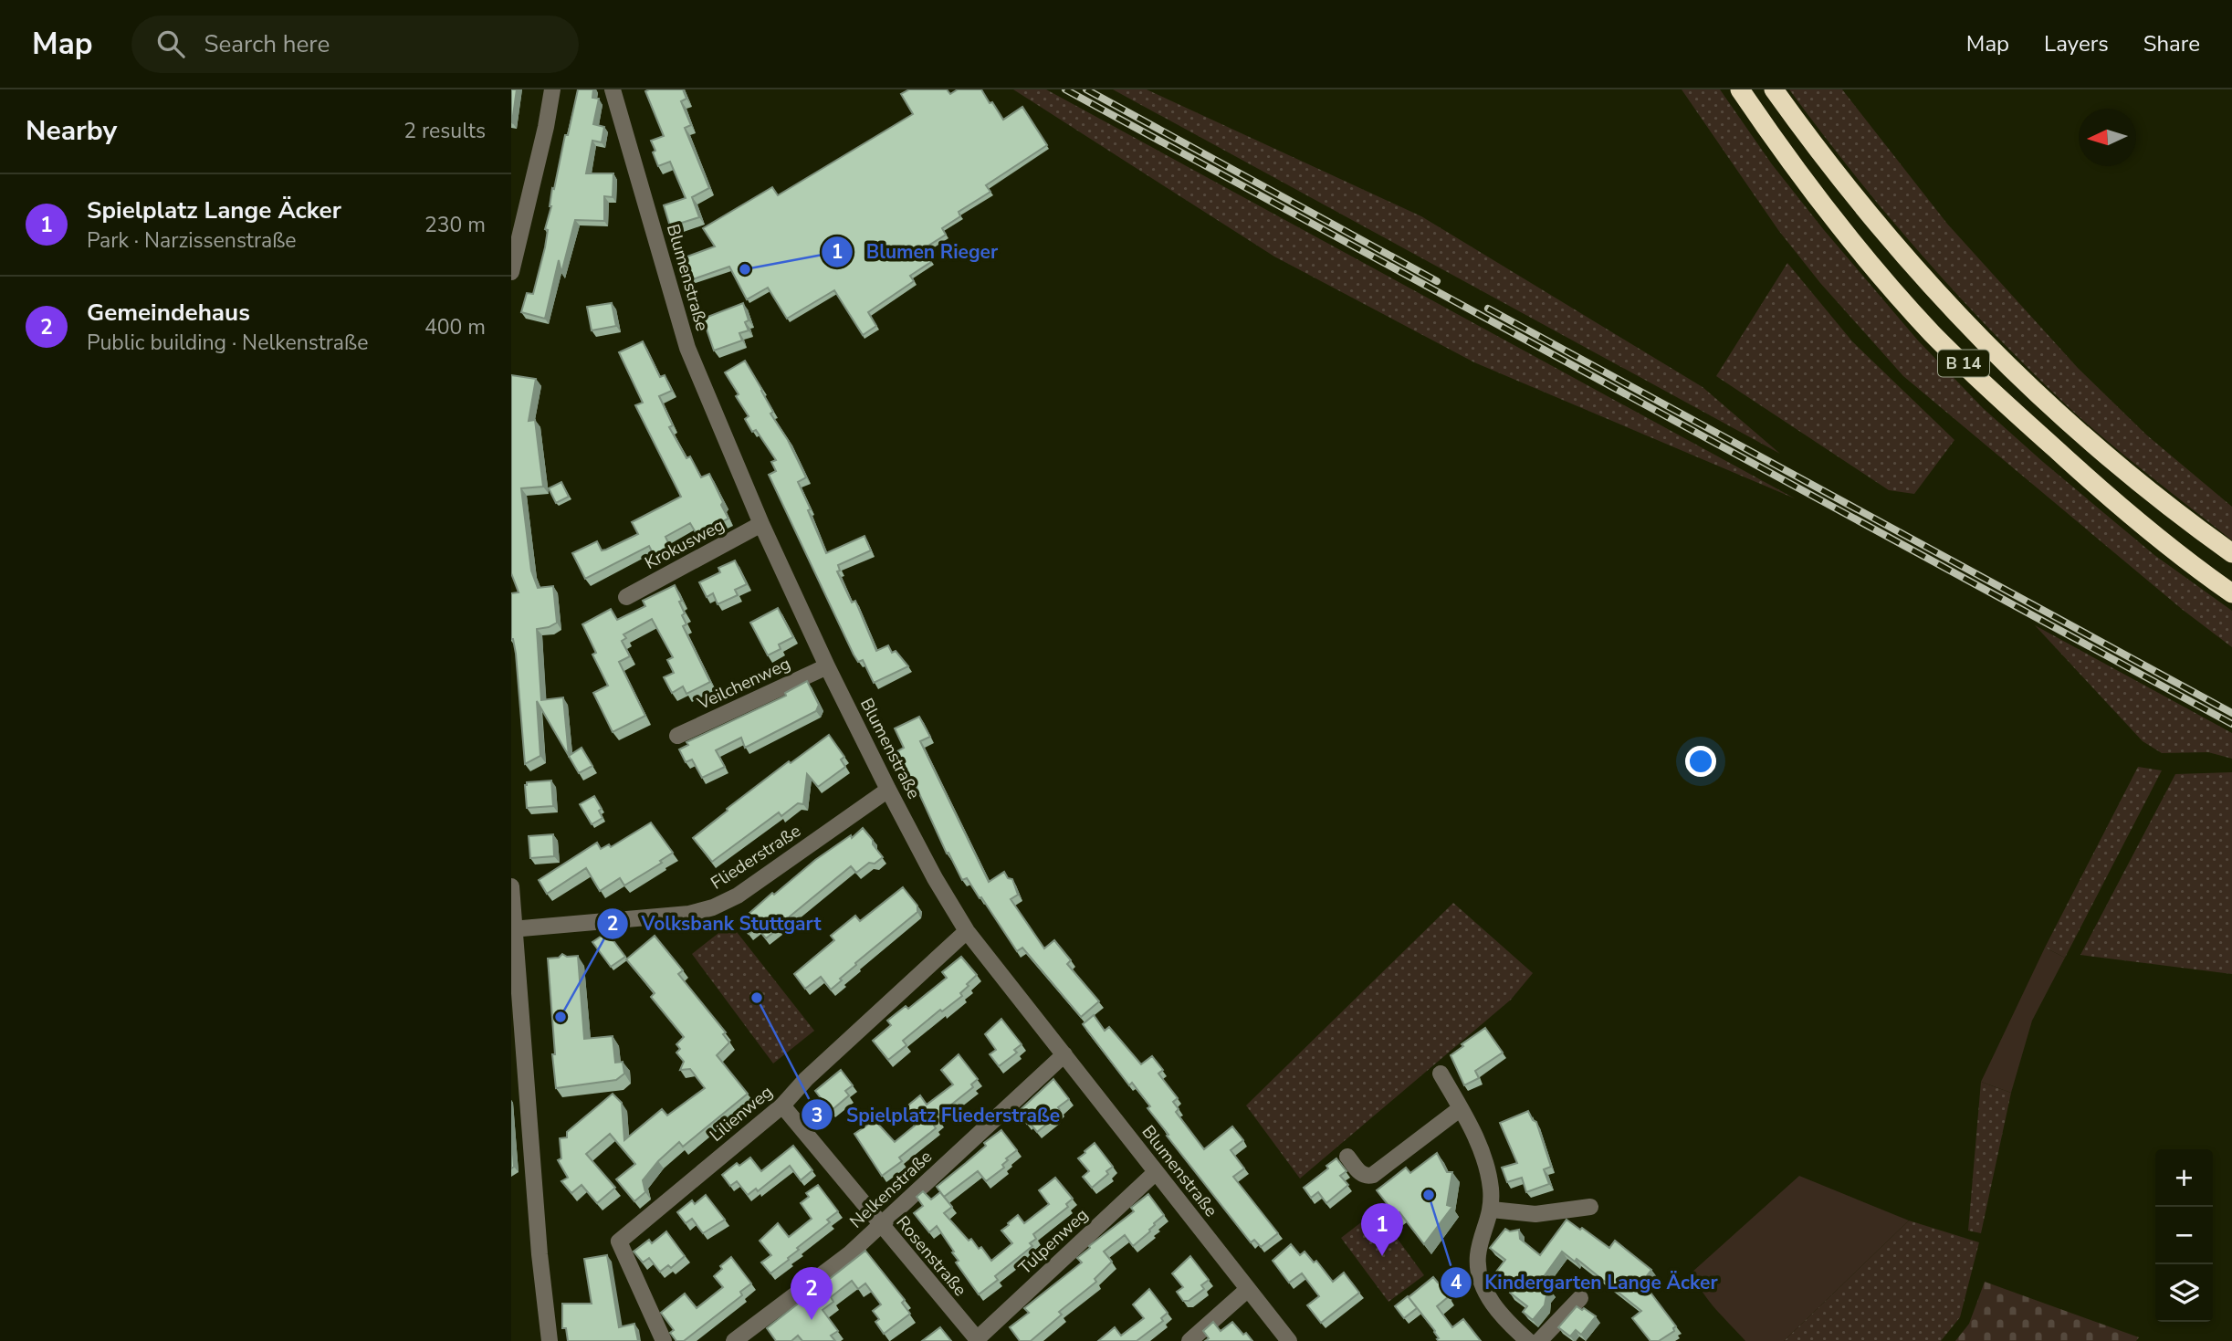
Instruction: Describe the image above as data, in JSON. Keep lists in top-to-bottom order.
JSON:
{
  "streets": {
    "highway": ["B 14"],
    "street": [
      "Blumenstraße",
      "Krokusweg",
      "Veilchenweg",
      "Fliederstraße",
      "Lilienweg",
      "Nelkenstraße",
      "Tulpenweg",
      "Rosenstraße"
    ]
  },
  "crossings": [
    ["Blumenstraße", "Krokusweg"],
    ["Blumenstraße", "Veilchenweg"],
    ["Blumenstraße", "Fliederstraße"],
    ["Blumenstraße", "Lilienweg"],
    ["Blumenstraße", "Nelkenstraße"],
    ["Blumenstraße", "Tulpenweg"],
    ["Lilienweg", "Rosenstraße"],
    ["Nelkenstraße", "Rosenstraße"],
    ["Tulpenweg", "Rosenstraße"]
  ],
  "places": [
    "Blumen Rieger",
    "Spielplatz Fliederstraße",
    "Volksbank Stuttgart",
    "Kindergarten Lange Äcker"
  ],
  "north": "left",
  "page": {
    "header": "Map",
    "search": "Search here",
    "nav": ["Map", "Layers", "Share"],
    "heading": ["Nearby", "2 results"],
    "list": [
      {
        "mark": "1",
        "name": "Spielplatz Lange Äcker",
        "note": "Park · Narzissenstraße",
        "value": "230 m"
      },
      {
        "mark": "2",
        "name": "Gemeindehaus",
        "note": "Public building · Nelkenstraße",
        "value": "400 m"
      }
    ],
    "map_buttons": ["+", "−"],
    "pins": ["1", "2"]
  }
}
